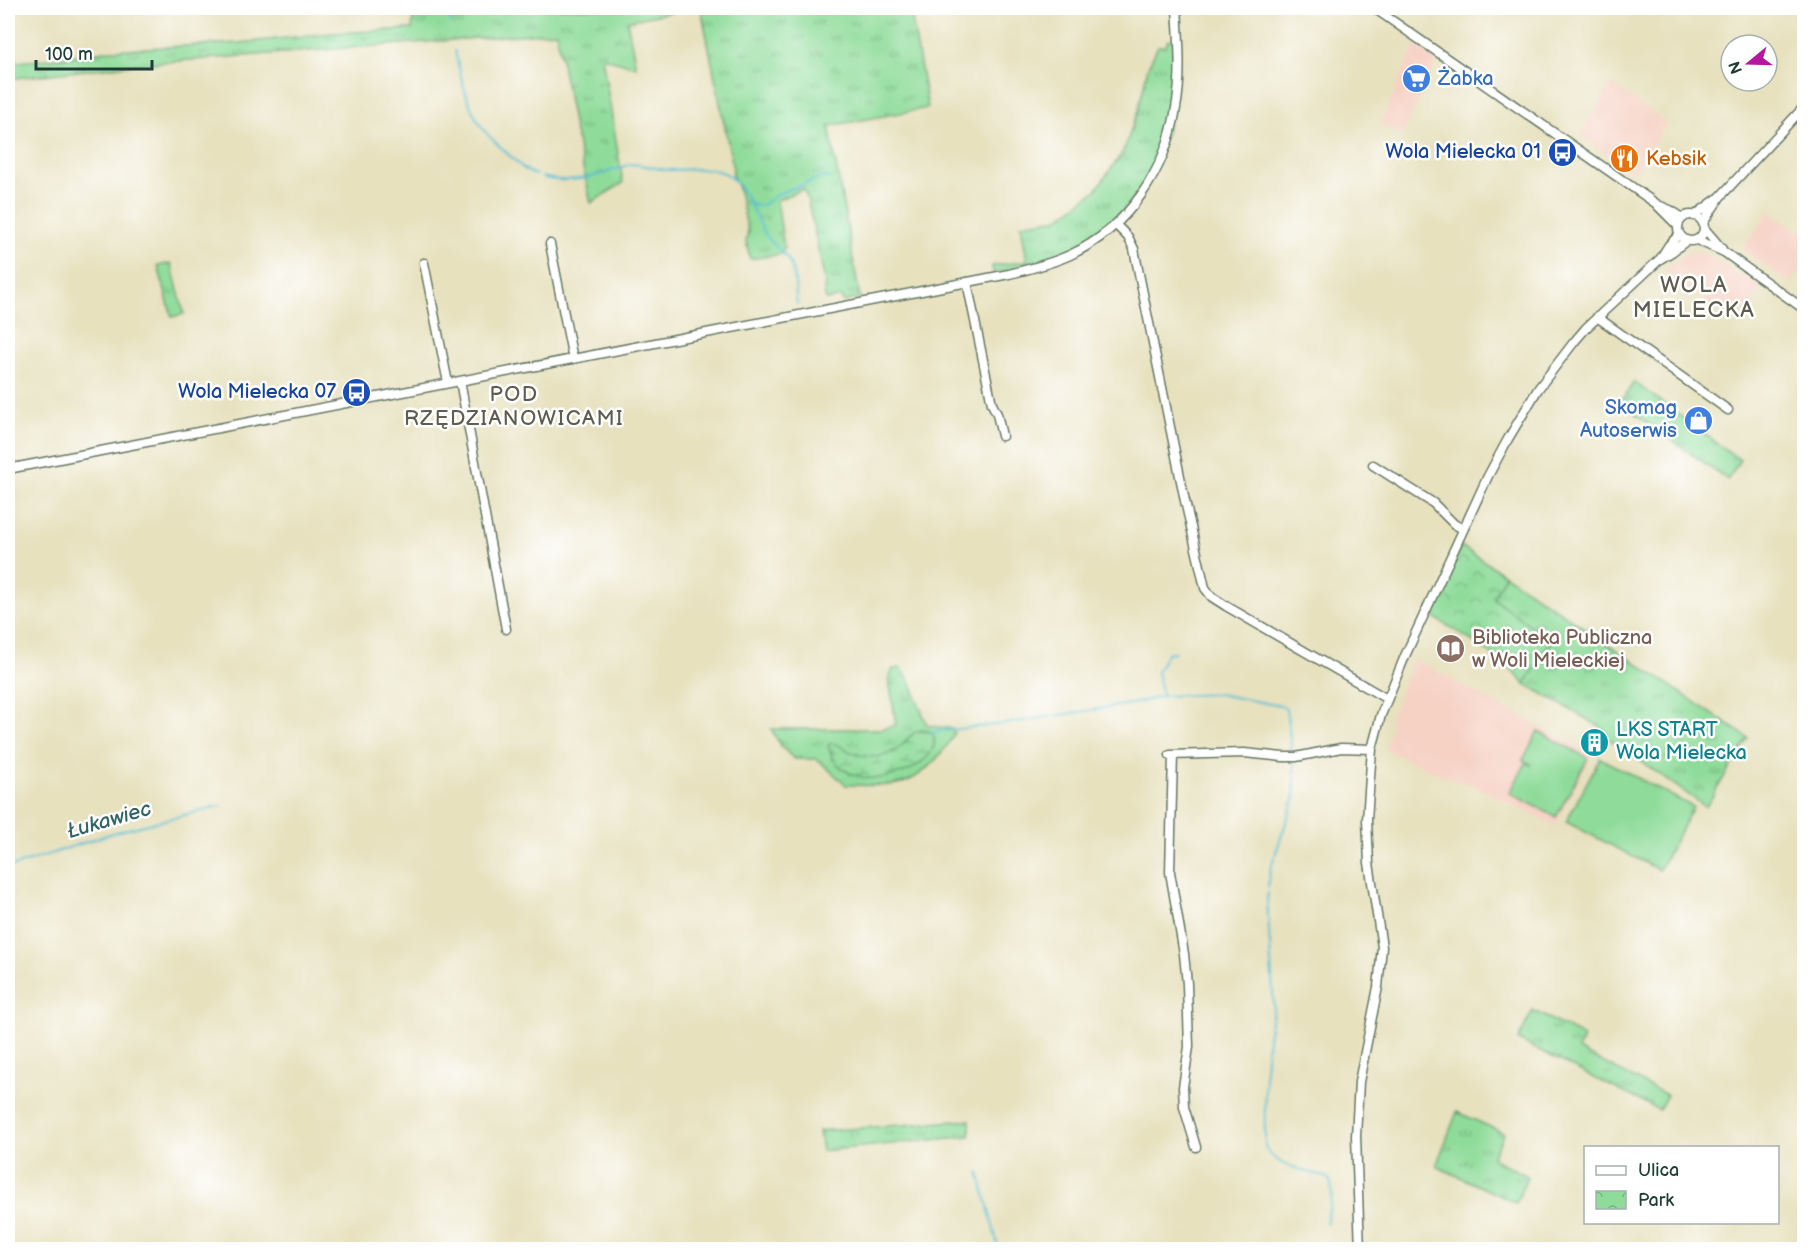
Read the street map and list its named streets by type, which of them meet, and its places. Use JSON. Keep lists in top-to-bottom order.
{
  "districts": ["WOLA MIELECKA", "POD RZĘDZIANOWICAMI"],
  "water": ["Łukawiec"],
  "places": {
    "supermarket": ["Żabka"],
    "bus stop": ["Wola Mielecka 01", "Wola Mielecka 07"],
    "restaurant": ["Kebsik"],
    "shop": ["Skomag Autoserwis"],
    "library": ["Biblioteka Publiczna w Woli Mieleckiej"],
    "building": ["LKS START Wola Mielecka"]
  },
  "legend": ["Ulica", "Park"],
  "scale_bar": "100 m",
  "north": "left"
}
